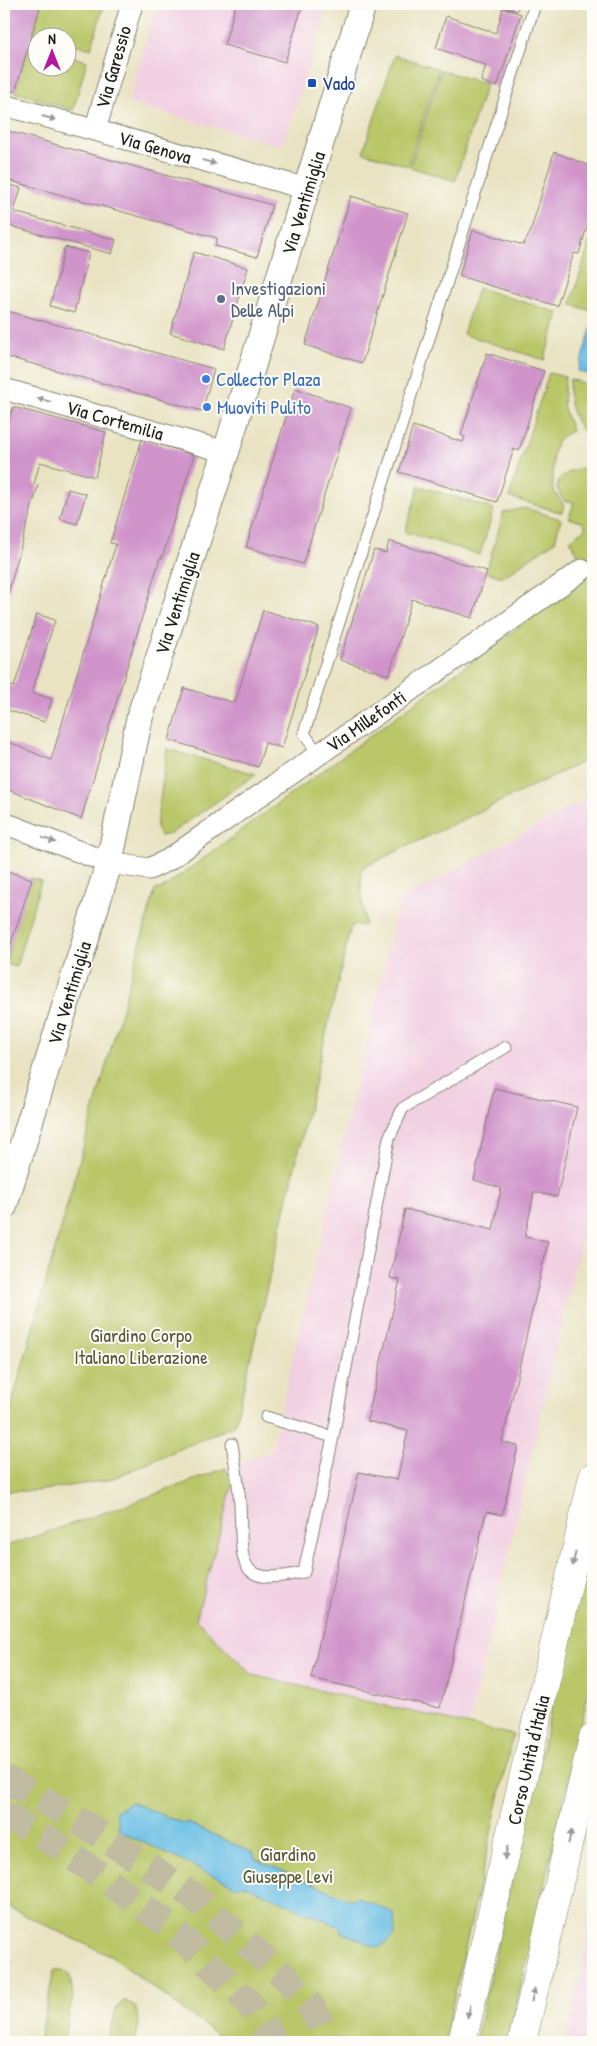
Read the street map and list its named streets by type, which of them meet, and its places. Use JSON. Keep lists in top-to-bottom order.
{
  "streets": {
    "main road": ["Corso Unità d'Italia"],
    "street": [
      "Via Garessio",
      "Via Genova",
      "Via Ventimiglia",
      "Via Cortemilia",
      "Via Millefonti"
    ]
  },
  "crossings": [
    ["Via Garessio", "Via Genova"],
    ["Via Genova", "Via Ventimiglia"],
    ["Via Ventimiglia", "Via Cortemilia"],
    ["Via Ventimiglia", "Via Millefonti"]
  ],
  "one_way": ["Via Genova", "Via Cortemilia"],
  "parks": ["Giardino Corpo Italiano Liberazione", "Giardino Giuseppe Levi"],
  "places": {
    "transit": ["Vado"],
    "other": ["Investigazioni Delle Alpi", "Collector Plaza", "Muoviti Pulito"]
  },
  "north": "top"
}
